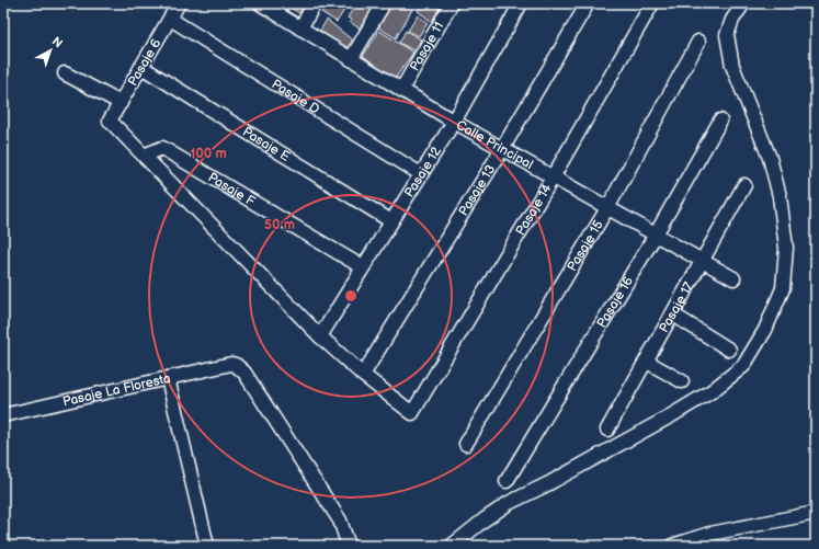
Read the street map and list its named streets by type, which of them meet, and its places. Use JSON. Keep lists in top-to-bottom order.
{
  "streets": {
    "street": [
      "Pasaje 11",
      "Pasaje 6",
      "Pasaje D",
      "Pasaje E",
      "Calle Principal",
      "Pasaje 12",
      "Pasaje F",
      "Pasaje 13",
      "Pasaje 14",
      "Pasaje 15",
      "Pasaje 16",
      "Pasaje 17",
      "Pasaje La Floresta"
    ]
  },
  "crossings": [
    ["Pasaje 11", "Calle Principal"],
    ["Pasaje 6", "Pasaje D"],
    ["Pasaje 6", "Pasaje E"],
    ["Pasaje 6", "Pasaje F"],
    ["Pasaje D", "Pasaje 12"],
    ["Pasaje E", "Pasaje 12"],
    ["Calle Principal", "Pasaje 12"],
    ["Calle Principal", "Pasaje 13"],
    ["Calle Principal", "Pasaje 14"],
    ["Calle Principal", "Pasaje 15"],
    ["Calle Principal", "Pasaje 16"],
    ["Calle Principal", "Pasaje 17"],
    ["Pasaje 12", "Pasaje F"],
    ["Pasaje 13", "Pasaje 14"]
  ],
  "north": "top right",
  "rings": ["100 m", "50 m"]
}
